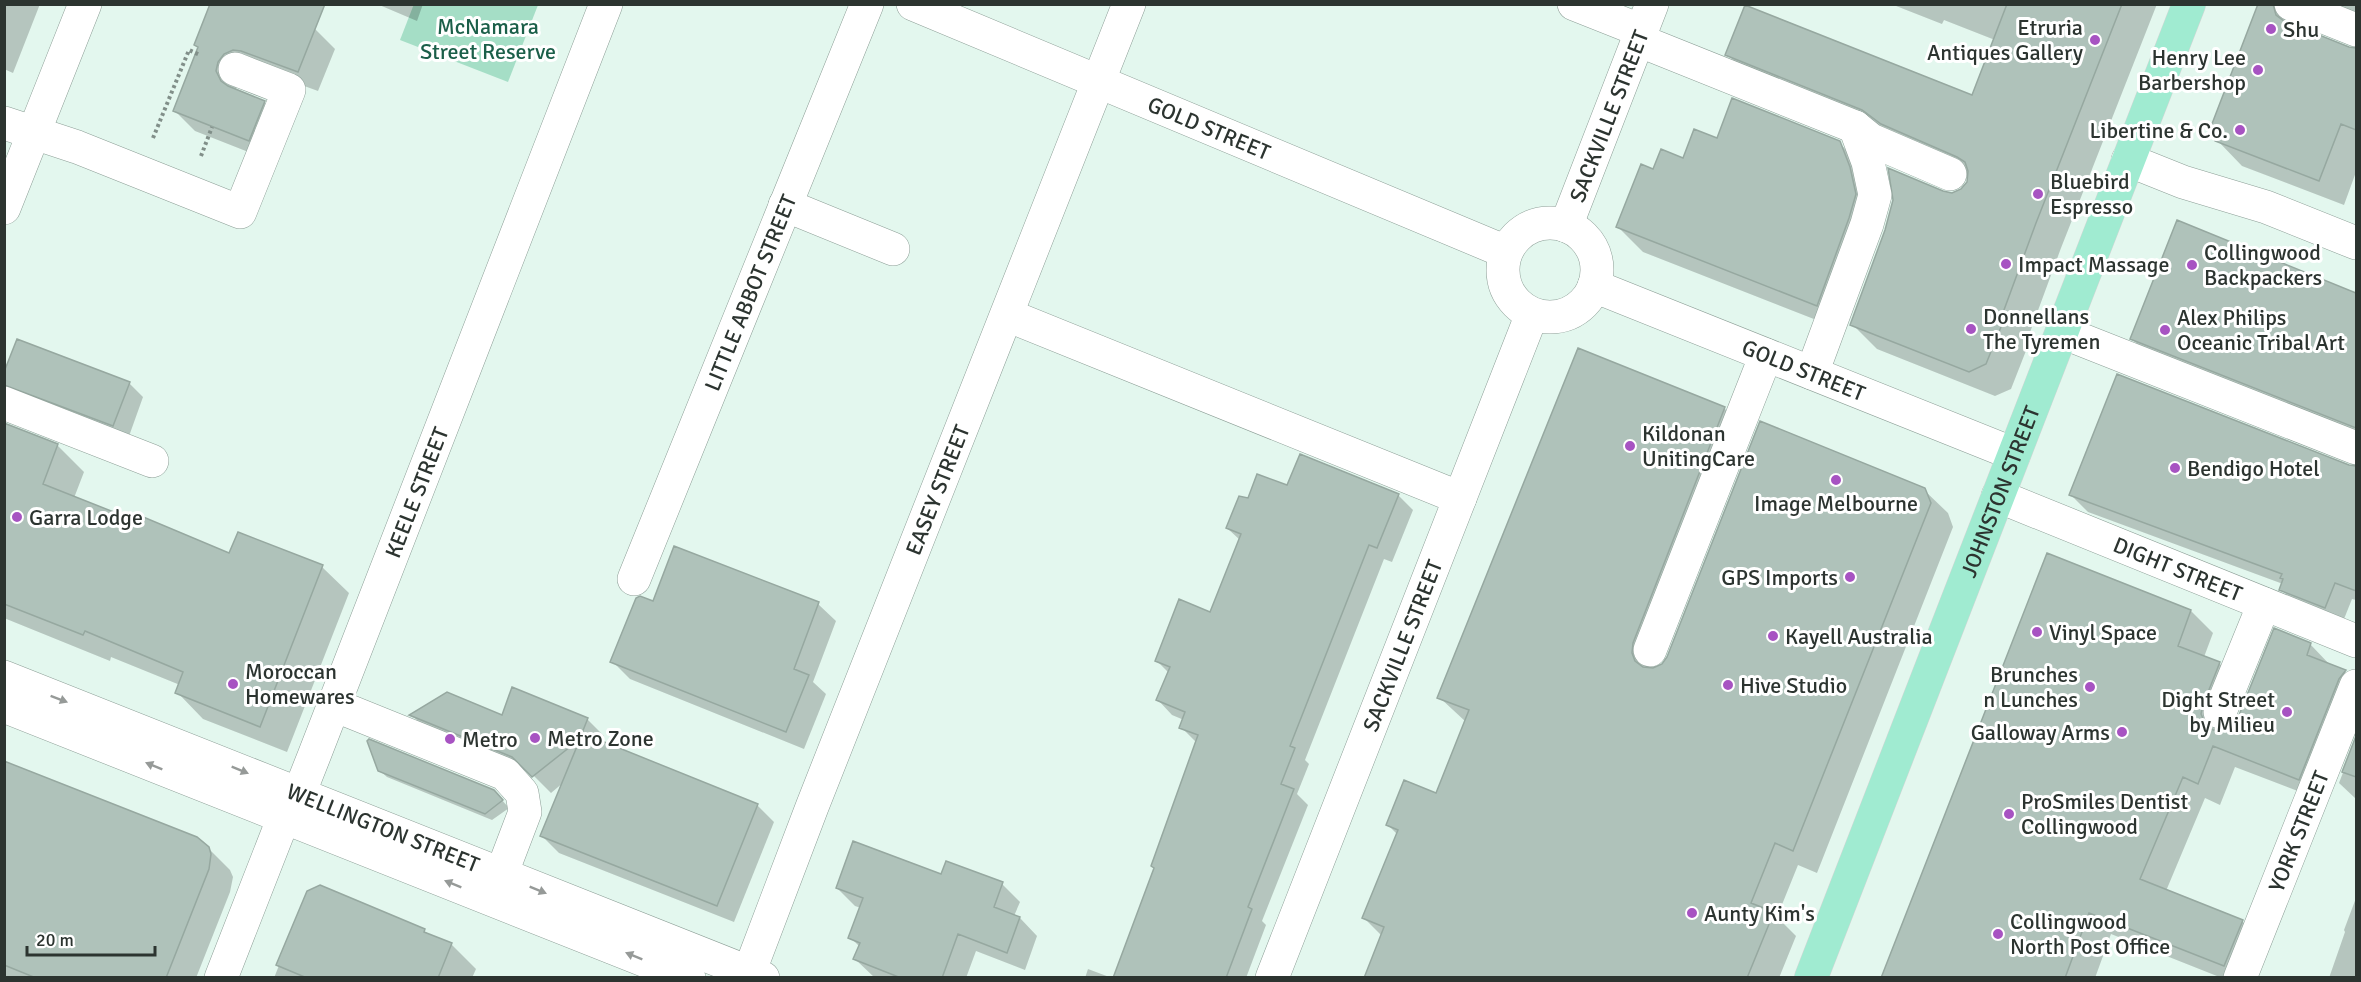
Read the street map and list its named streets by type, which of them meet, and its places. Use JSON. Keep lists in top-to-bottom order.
{
  "streets": {
    "main road": ["JOHNSTON STREET"],
    "street": [
      "SACKVILLE STREET",
      "GOLD STREET",
      "LITTLE ABBOT STREET",
      "EASEY STREET",
      "KEELE STREET",
      "DIGHT STREET",
      "WELLINGTON STREET",
      "YORK STREET"
    ]
  },
  "crossings": [
    ["SACKVILLE STREET", "GOLD STREET"],
    ["GOLD STREET", "EASEY STREET"],
    ["GOLD STREET", "JOHNSTON STREET"],
    ["EASEY STREET", "WELLINGTON STREET"],
    ["JOHNSTON STREET", "DIGHT STREET"],
    ["KEELE STREET", "WELLINGTON STREET"]
  ],
  "parks": ["McNamara Street Reserve"],
  "places": [
    "Shu",
    "Etruria Antiques Gallery",
    "Henry Lee Barbershop",
    "Libertine & Co.",
    "Bluebird Espresso",
    "Impact Massage",
    "Collingwood Backpackers",
    "Donnellans The Tyremen",
    "Alex Philips Oceanic Tribal Art",
    "Kildonan UnitingCare",
    "Bendigo Hotel",
    "Image Melbourne",
    "Garra Lodge",
    "GPS Imports",
    "Vinyl Space",
    "Kayell Australia",
    "Moroccan Homewares",
    "Hive Studio",
    "Brunches n Lunches",
    "Dight Street by Milieu",
    "Galloway Arms",
    "Metro Zone",
    "Metro",
    "ProSmiles Dentist Collingwood",
    "Aunty Kim's",
    "Collingwood North Post Office"
  ],
  "scale_bar": "20 m"
}
